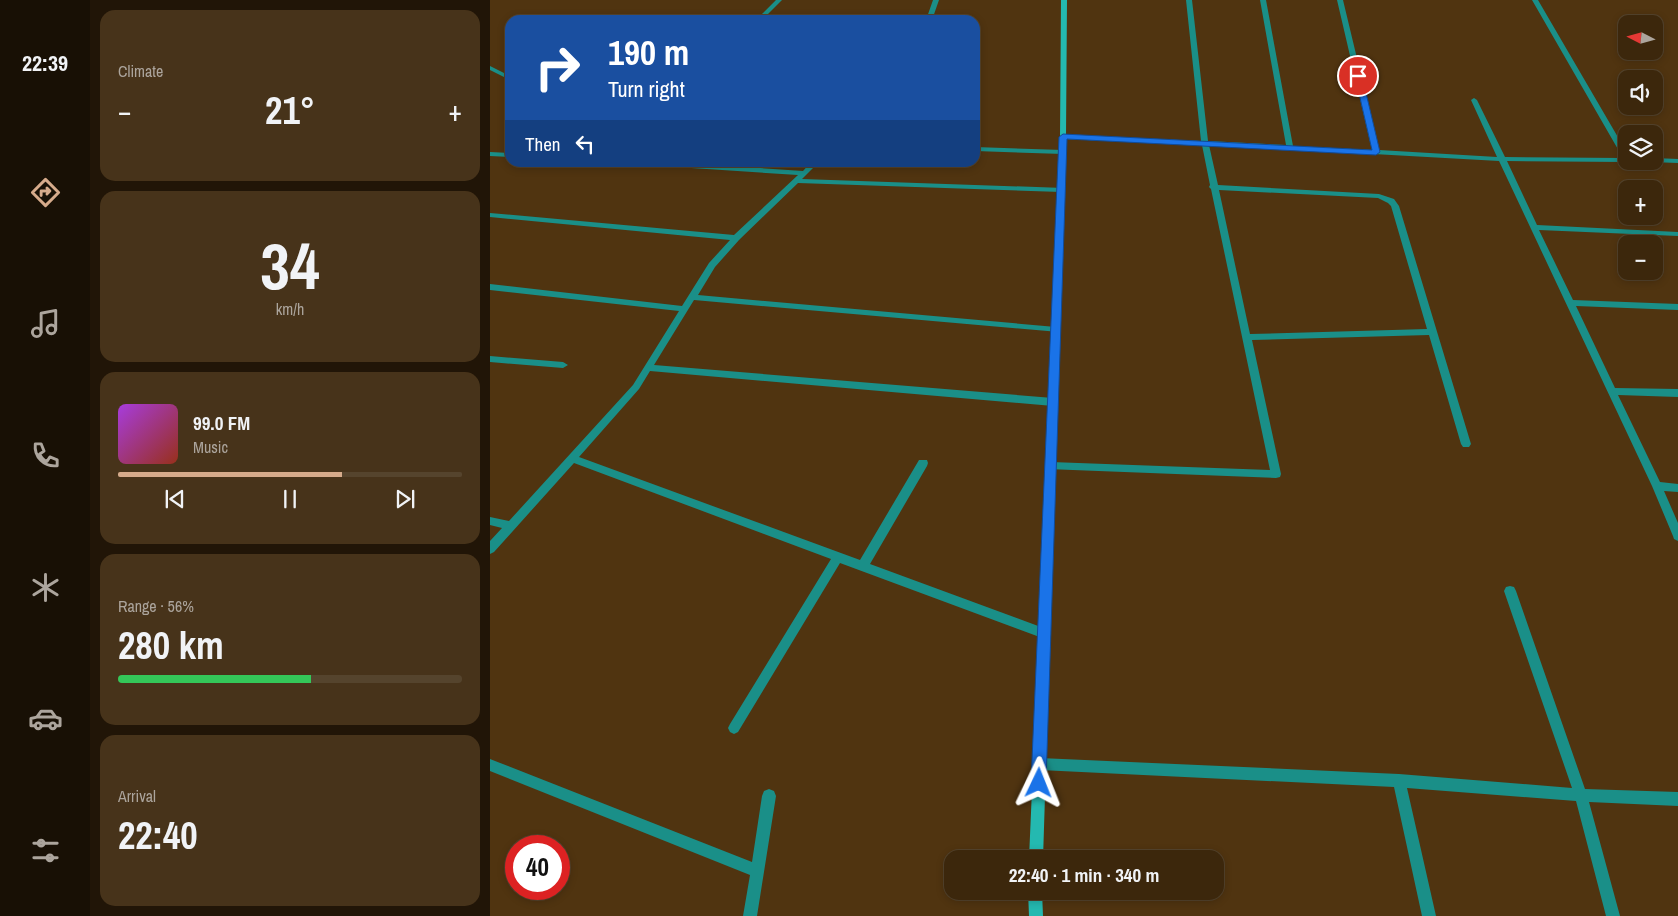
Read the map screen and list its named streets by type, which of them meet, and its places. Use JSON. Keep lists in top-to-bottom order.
{
  "north": "left",
  "page": {
    "tabs": "22:39",
    "tile": [
      "Climate",
      ["34", "km/h"],
      ["Range · 56%", "280 km"],
      ["Arrival", "22:40"]
    ],
    "map_buttons": ["+", "−"],
    "turn": ["190 m", "Turn right"],
    "heat": ["−", "21°", "+"],
    "then": "Then",
    "song": ["99.0 FM", "Music"],
    "limit": "40",
    "trip": "22:40 · 1 min · 340 m"
  }
}
